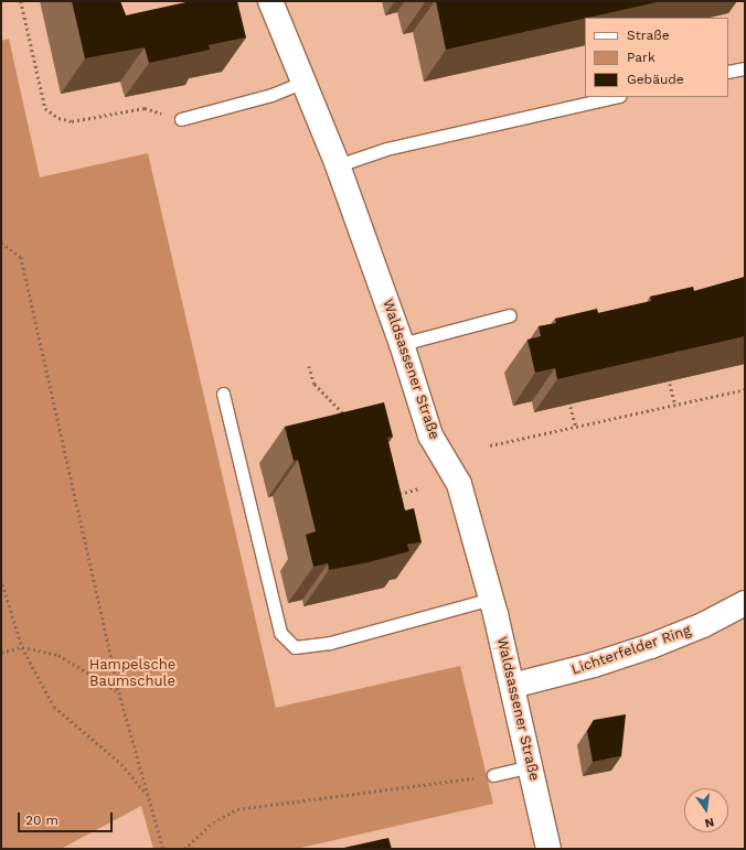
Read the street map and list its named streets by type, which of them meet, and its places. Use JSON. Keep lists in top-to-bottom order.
{
  "streets": {
    "street": ["Waldsassener Straße", "Lichterfelder Ring"]
  },
  "crossings": [
    ["Waldsassener Straße", "Lichterfelder Ring"]
  ],
  "parks": ["Hampelsche Baumschule"],
  "legend": ["Straße", "Park", "Gebäude"],
  "scale_bar": "20 m",
  "north": "bottom"
}
